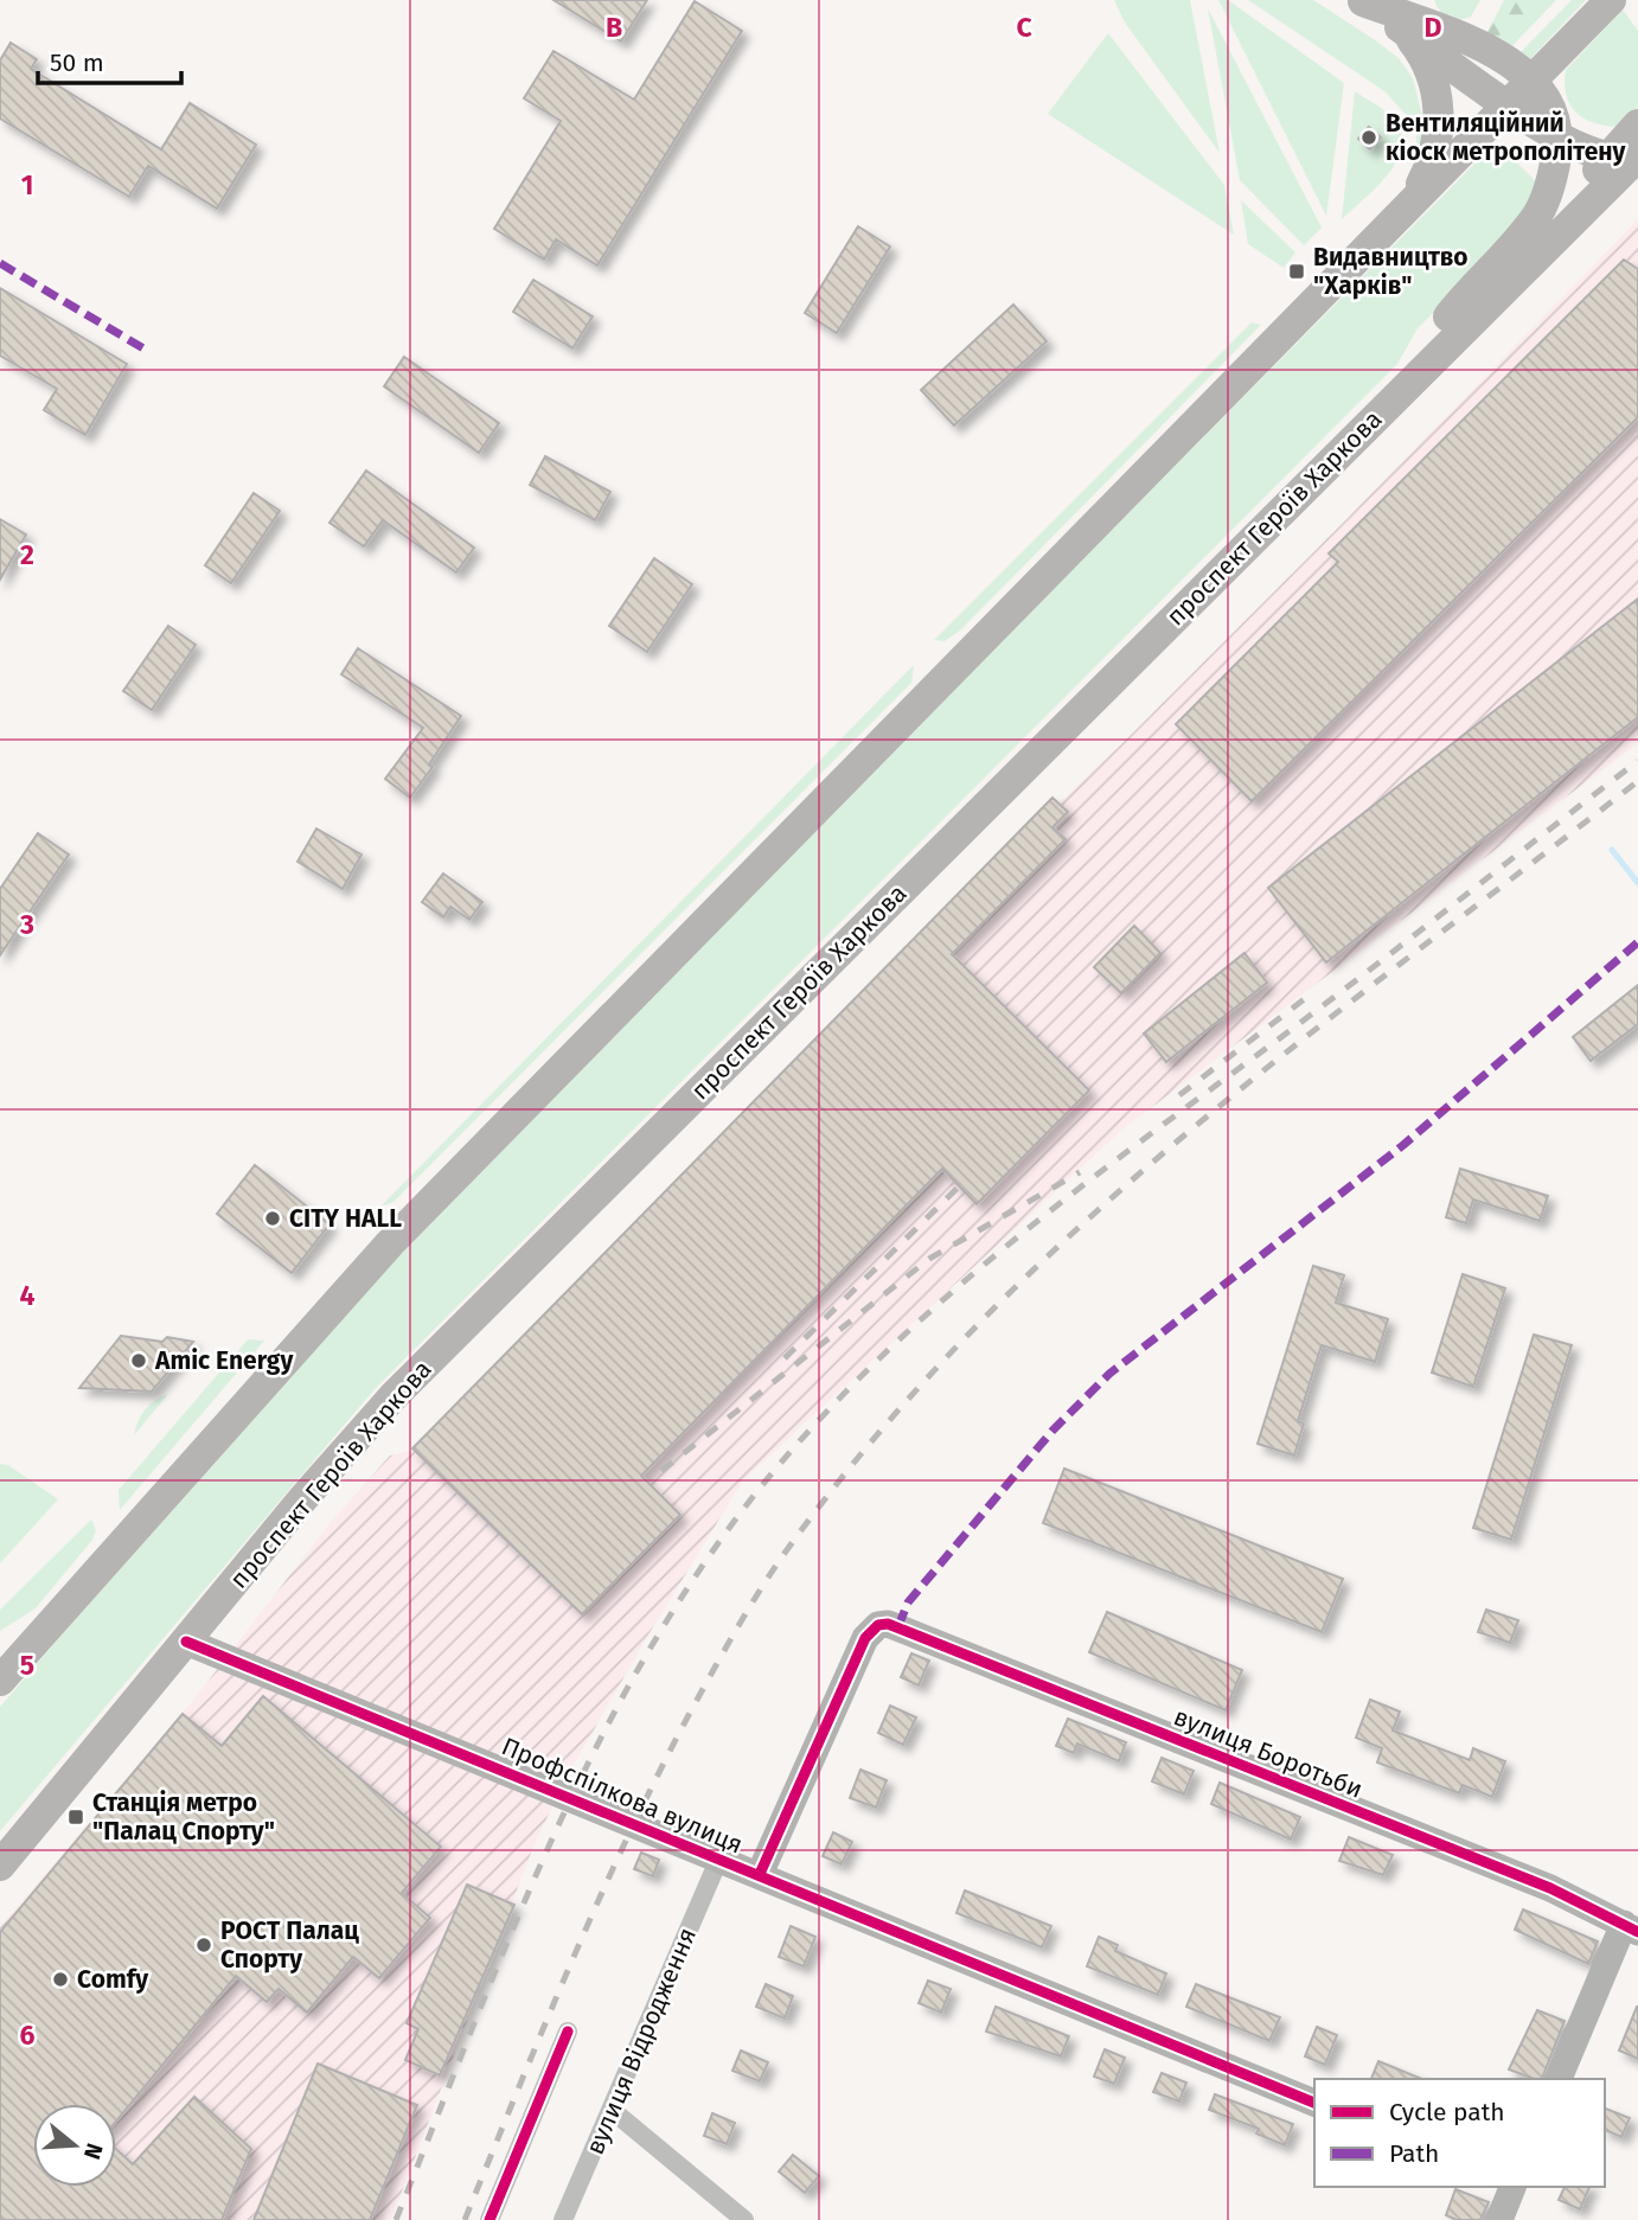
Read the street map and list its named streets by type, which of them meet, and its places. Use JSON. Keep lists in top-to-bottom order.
{
  "streets": {
    "main road": ["проспект Героїв Харкова"],
    "street": ["вулиця Боротьби", "Профспілкова вулиця", "вулиця Відродження"]
  },
  "crossings": [
    ["проспект Героїв Харкова", "Профспілкова вулиця"],
    ["вулиця Боротьби", "Профспілкова вулиця"],
    ["Профспілкова вулиця", "вулиця Відродження"]
  ],
  "places": {
    "other": [
      "Вентиляційний кіоск метрополітену",
      "CITY HALL",
      "Amic Energy",
      "РОСТ Палац Спорту",
      "Comfy"
    ],
    "transit": ["Видавництво \"Харків\"", "Станція метро \"Палац Спорту\""]
  },
  "legend": ["Cycle path", "Path"],
  "scale_bar": "50 m",
  "north": "right",
  "grid": {
    "columns": ["B", "C", "D"],
    "rows": [
      "1",
      "2",
      "3",
      "4",
      "5",
      "6"
    ]
  }
}
